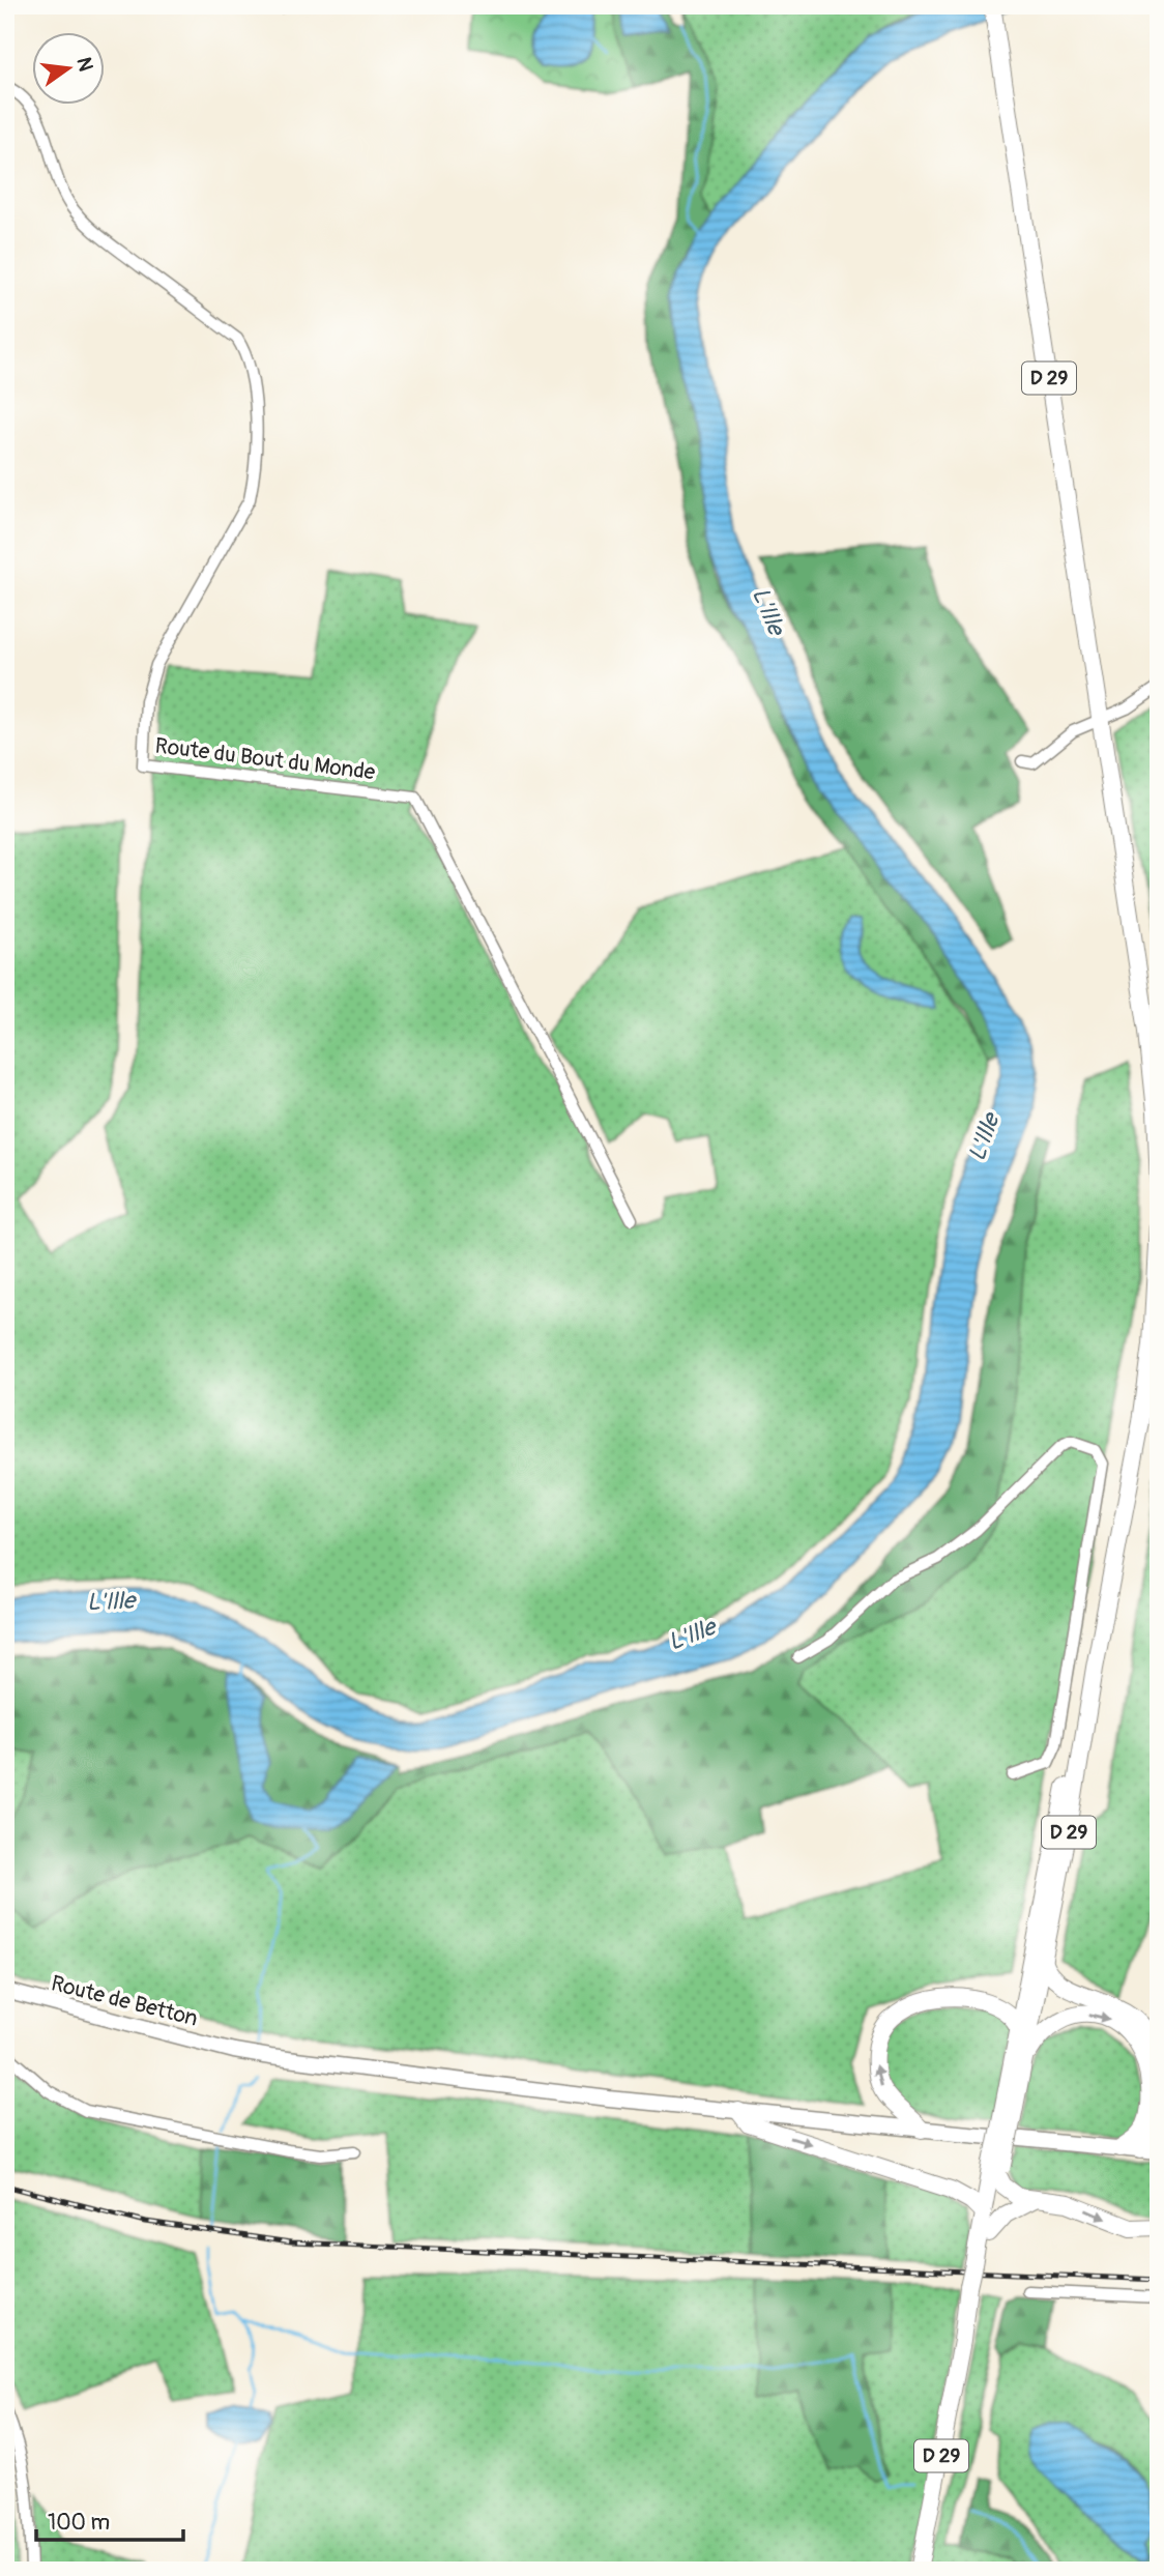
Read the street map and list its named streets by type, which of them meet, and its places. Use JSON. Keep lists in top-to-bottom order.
{
  "streets": {
    "main road": ["D 29", "Route de Betton"],
    "street": ["Route du Bout du Monde"]
  },
  "water": ["L'Ille"],
  "scale_bar": "100 m",
  "north": "right"
}
